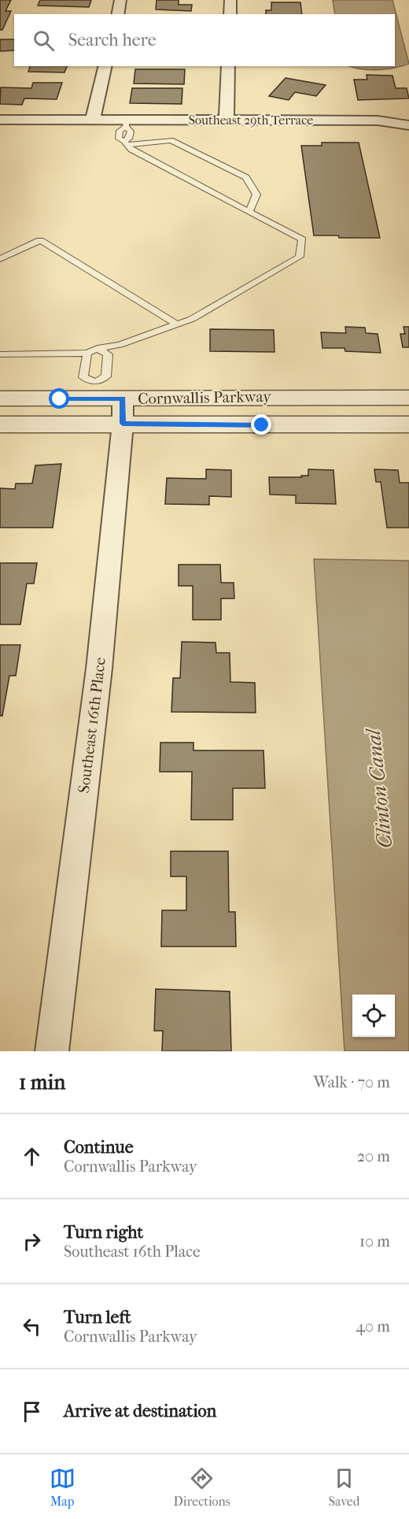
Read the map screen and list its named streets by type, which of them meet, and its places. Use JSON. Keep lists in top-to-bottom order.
{
  "streets": {
    "street": ["Southeast 29th Terrace", "Cornwallis Parkway", "Southeast 16th Place"]
  },
  "crossings": [
    ["Cornwallis Parkway", "Southeast 16th Place"]
  ],
  "water": ["Clinton Canal"],
  "page": {
    "search": "Search here",
    "heading": ["1 min", "Walk · 70 m"],
    "list": [
      ["Continue", "Cornwallis Parkway", "20 m"],
      ["Turn right", "Southeast 16th Place", "10 m"],
      ["Turn left", "Cornwallis Parkway", "40 m"],
      "Arrive at destination"
    ],
    "nav": ["Map", "Directions", "Saved"]
  }
}
